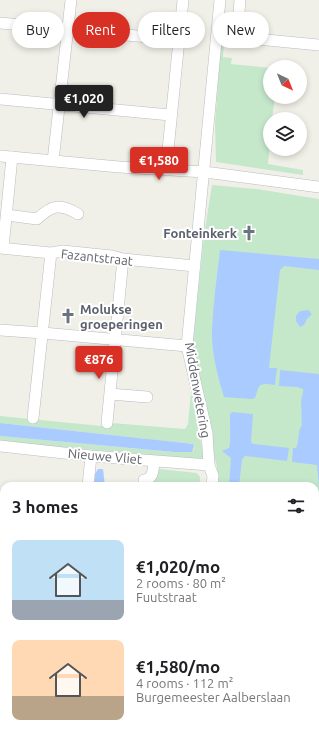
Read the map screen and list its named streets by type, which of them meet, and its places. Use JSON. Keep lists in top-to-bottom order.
{
  "streets": {
    "street": ["Fazantstraat", "Middenwetering", "Nieuwe Vliet"]
  },
  "crossings": [
    ["Fazantstraat", "Middenwetering"],
    ["Middenwetering", "Nieuwe Vliet"]
  ],
  "places": {
    "church": ["Fonteinkerk", "Molukse groeperingen"]
  },
  "north": "bottom right",
  "page": {
    "chip": [
      "Buy",
      "Rent",
      "Filters",
      "New"
    ],
    "price": ["€1,020", "€1,580", "€876"],
    "heading": "3 homes",
    "list": [
      {
        "name": "€1,020/mo",
        "note": "2 rooms · 80 m² · Fuutstraat"
      },
      {
        "name": "€1,580/mo",
        "note": "4 rooms · 112 m² · Burgemeester Aalberslaan"
      }
    ]
  }
}
